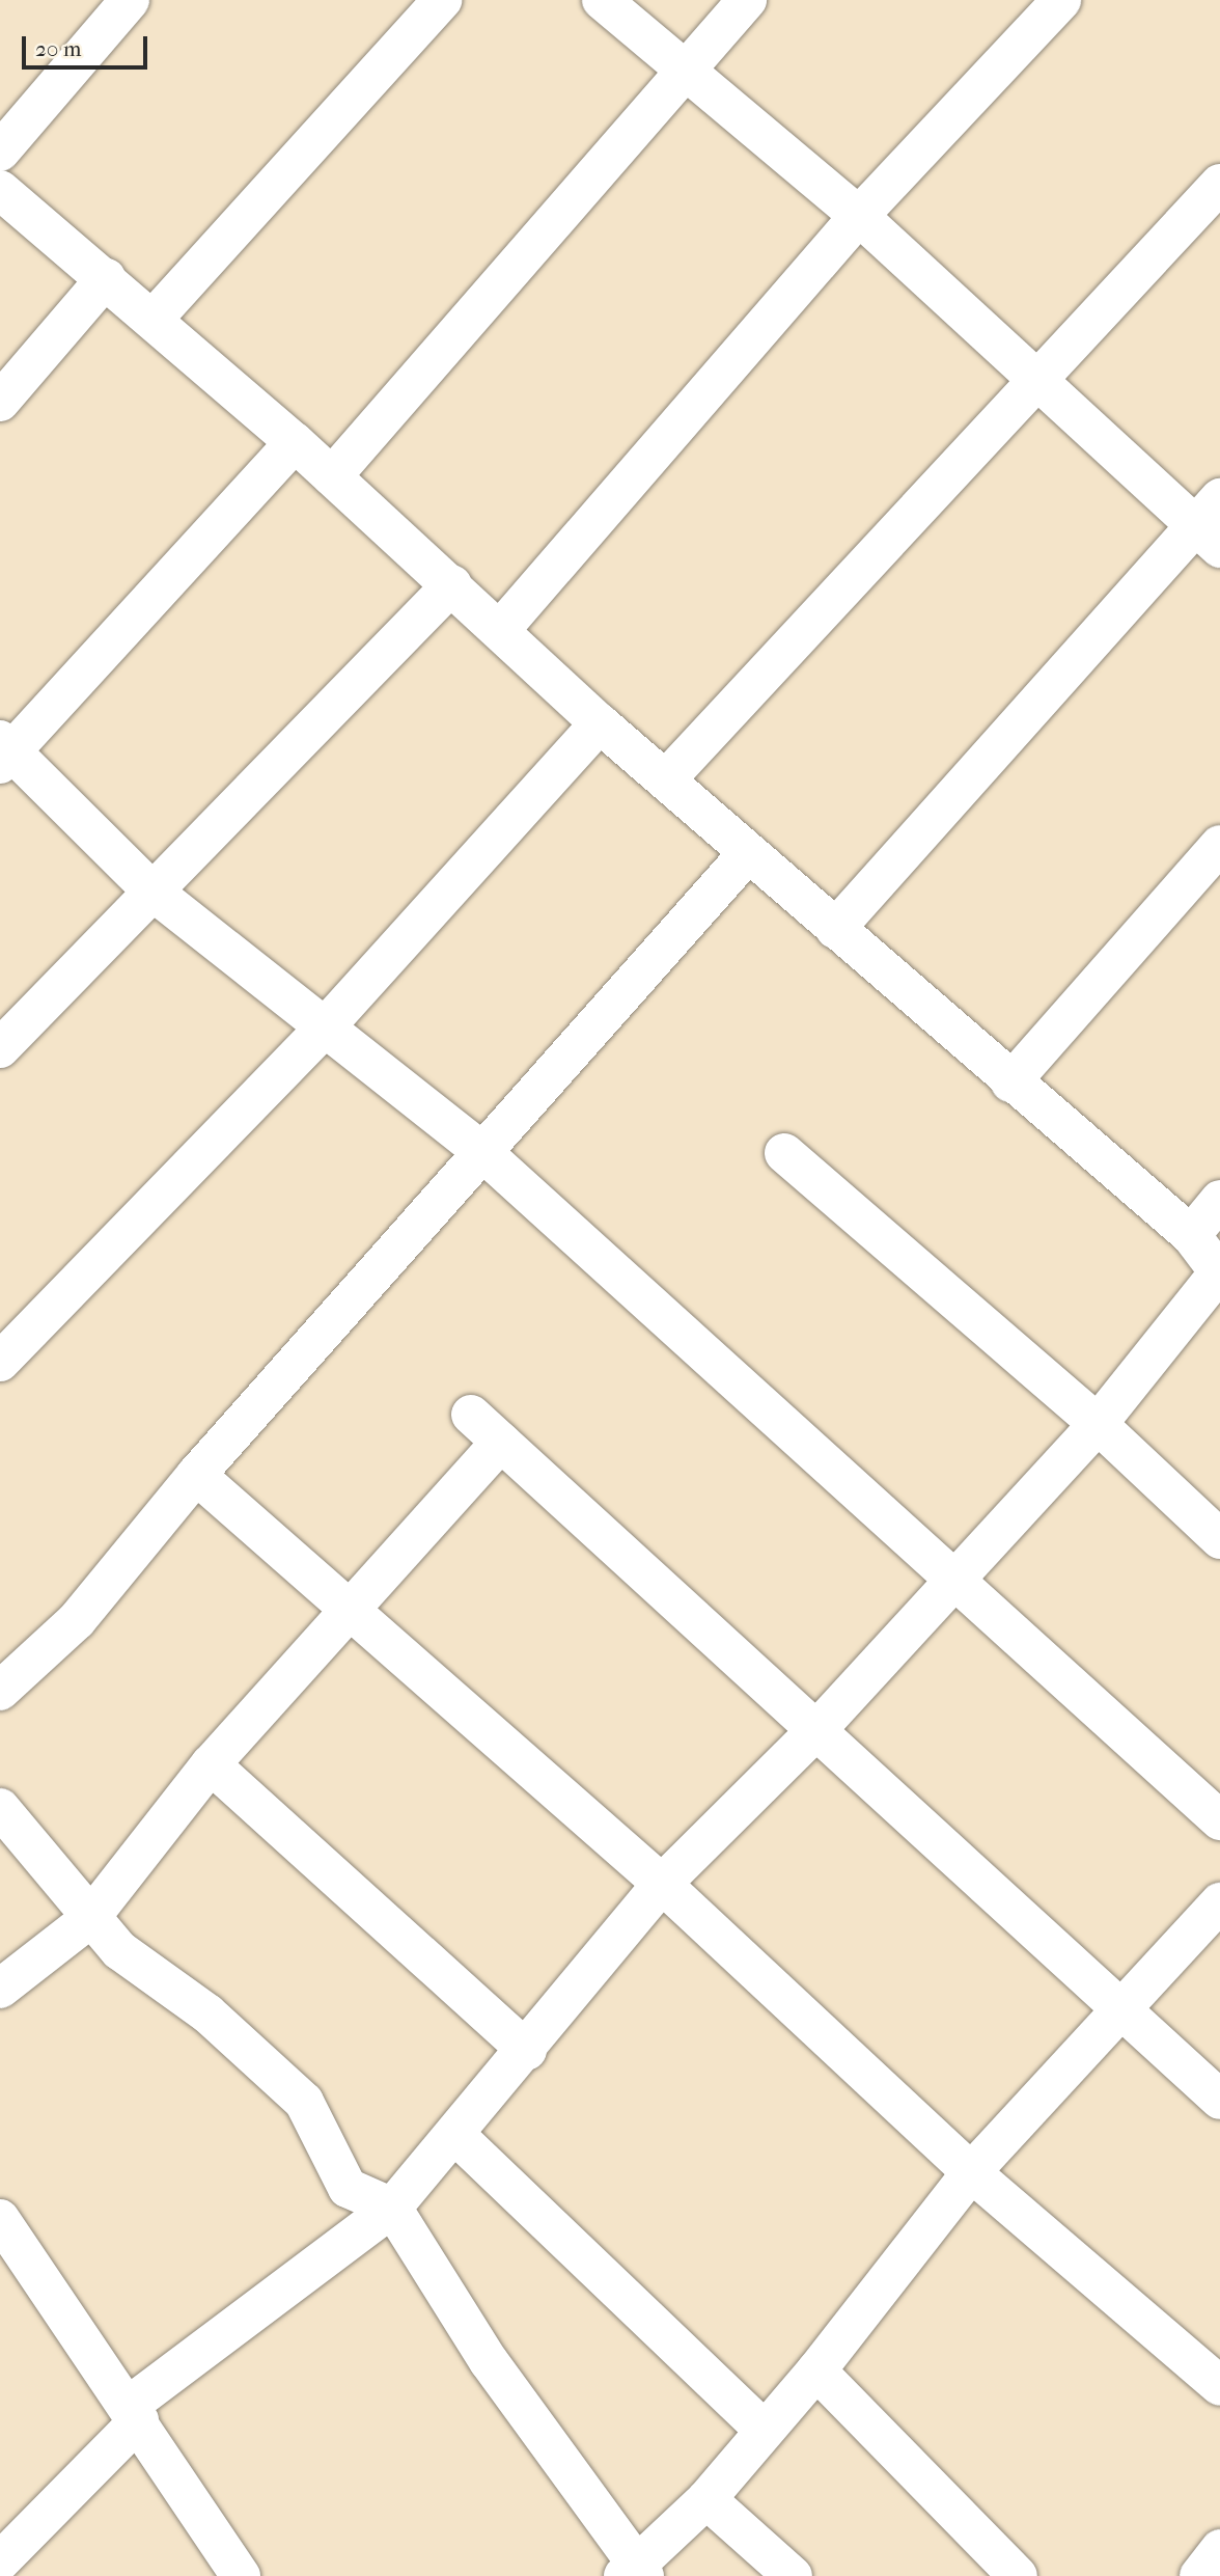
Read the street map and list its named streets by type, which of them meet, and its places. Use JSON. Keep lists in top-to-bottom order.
{
  "scale_bar": "20 m"
}
